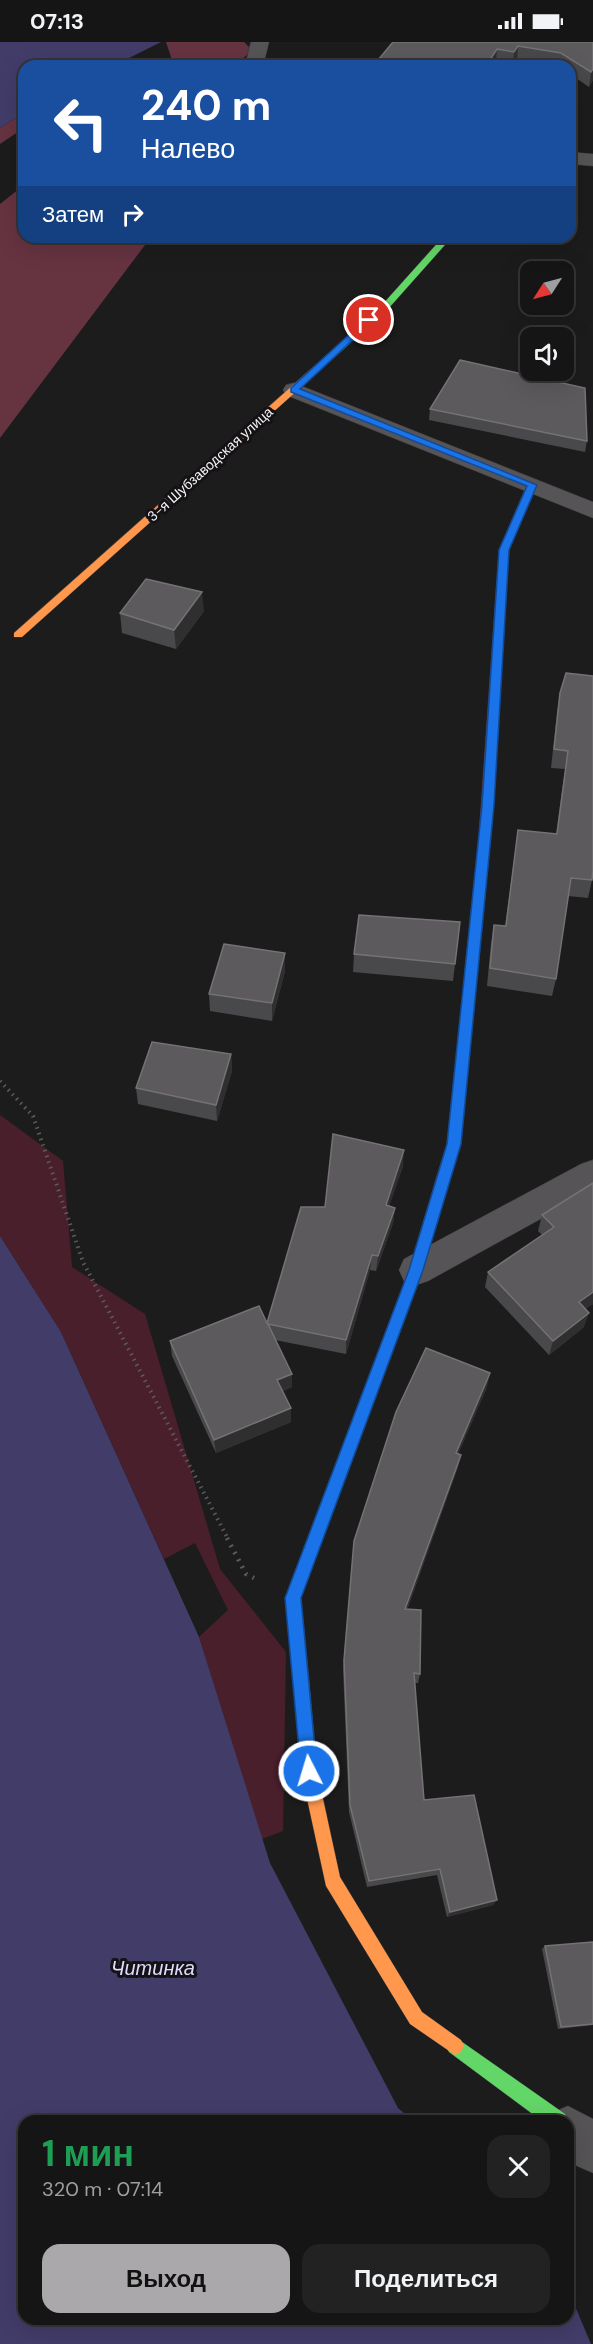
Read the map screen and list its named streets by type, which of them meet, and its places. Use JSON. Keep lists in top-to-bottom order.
{
  "streets": {
    "street": ["3-я Шубзаводская улица"]
  },
  "water": ["Читинка"],
  "north": "bottom left",
  "page": {
    "status": "07:13",
    "turn": ["240 m", "Налево"],
    "then": "Затем",
    "heading": ["1 мин", "320 m · 07:14"],
    "buttons": ["Выход", "Поделиться"]
  }
}
